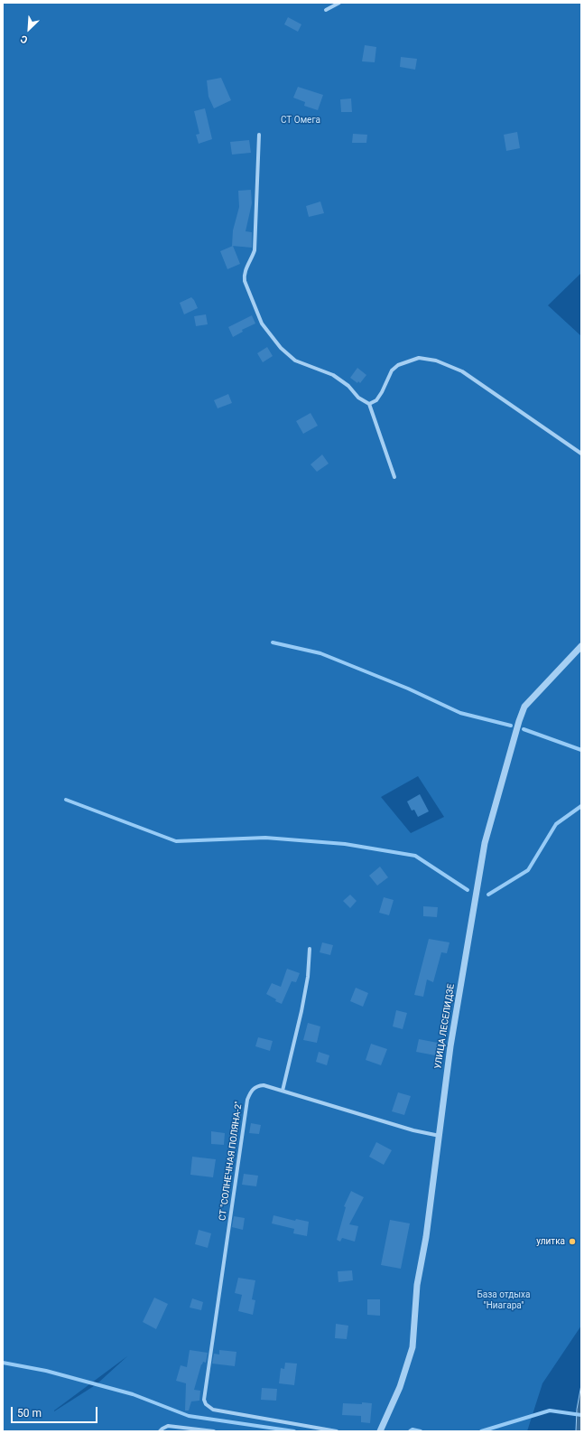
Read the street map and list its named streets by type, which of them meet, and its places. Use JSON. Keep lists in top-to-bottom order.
{
  "streets": {
    "street": ["УЛИЦА ЛЕСЕЛИДЗЕ", "СТ \"СОЛНЕЧНАЯ ПОЛЯНА-2\""]
  },
  "crossings": [
    ["УЛИЦА ЛЕСЕЛИДЗЕ", "СТ \"СОЛНЕЧНАЯ ПОЛЯНА-2\""]
  ],
  "parks": ["СТ Омега", "База отдыха \"Ниагара\""],
  "places": ["улитка"],
  "scale_bar": "50 m",
  "north": "bottom left"
}
